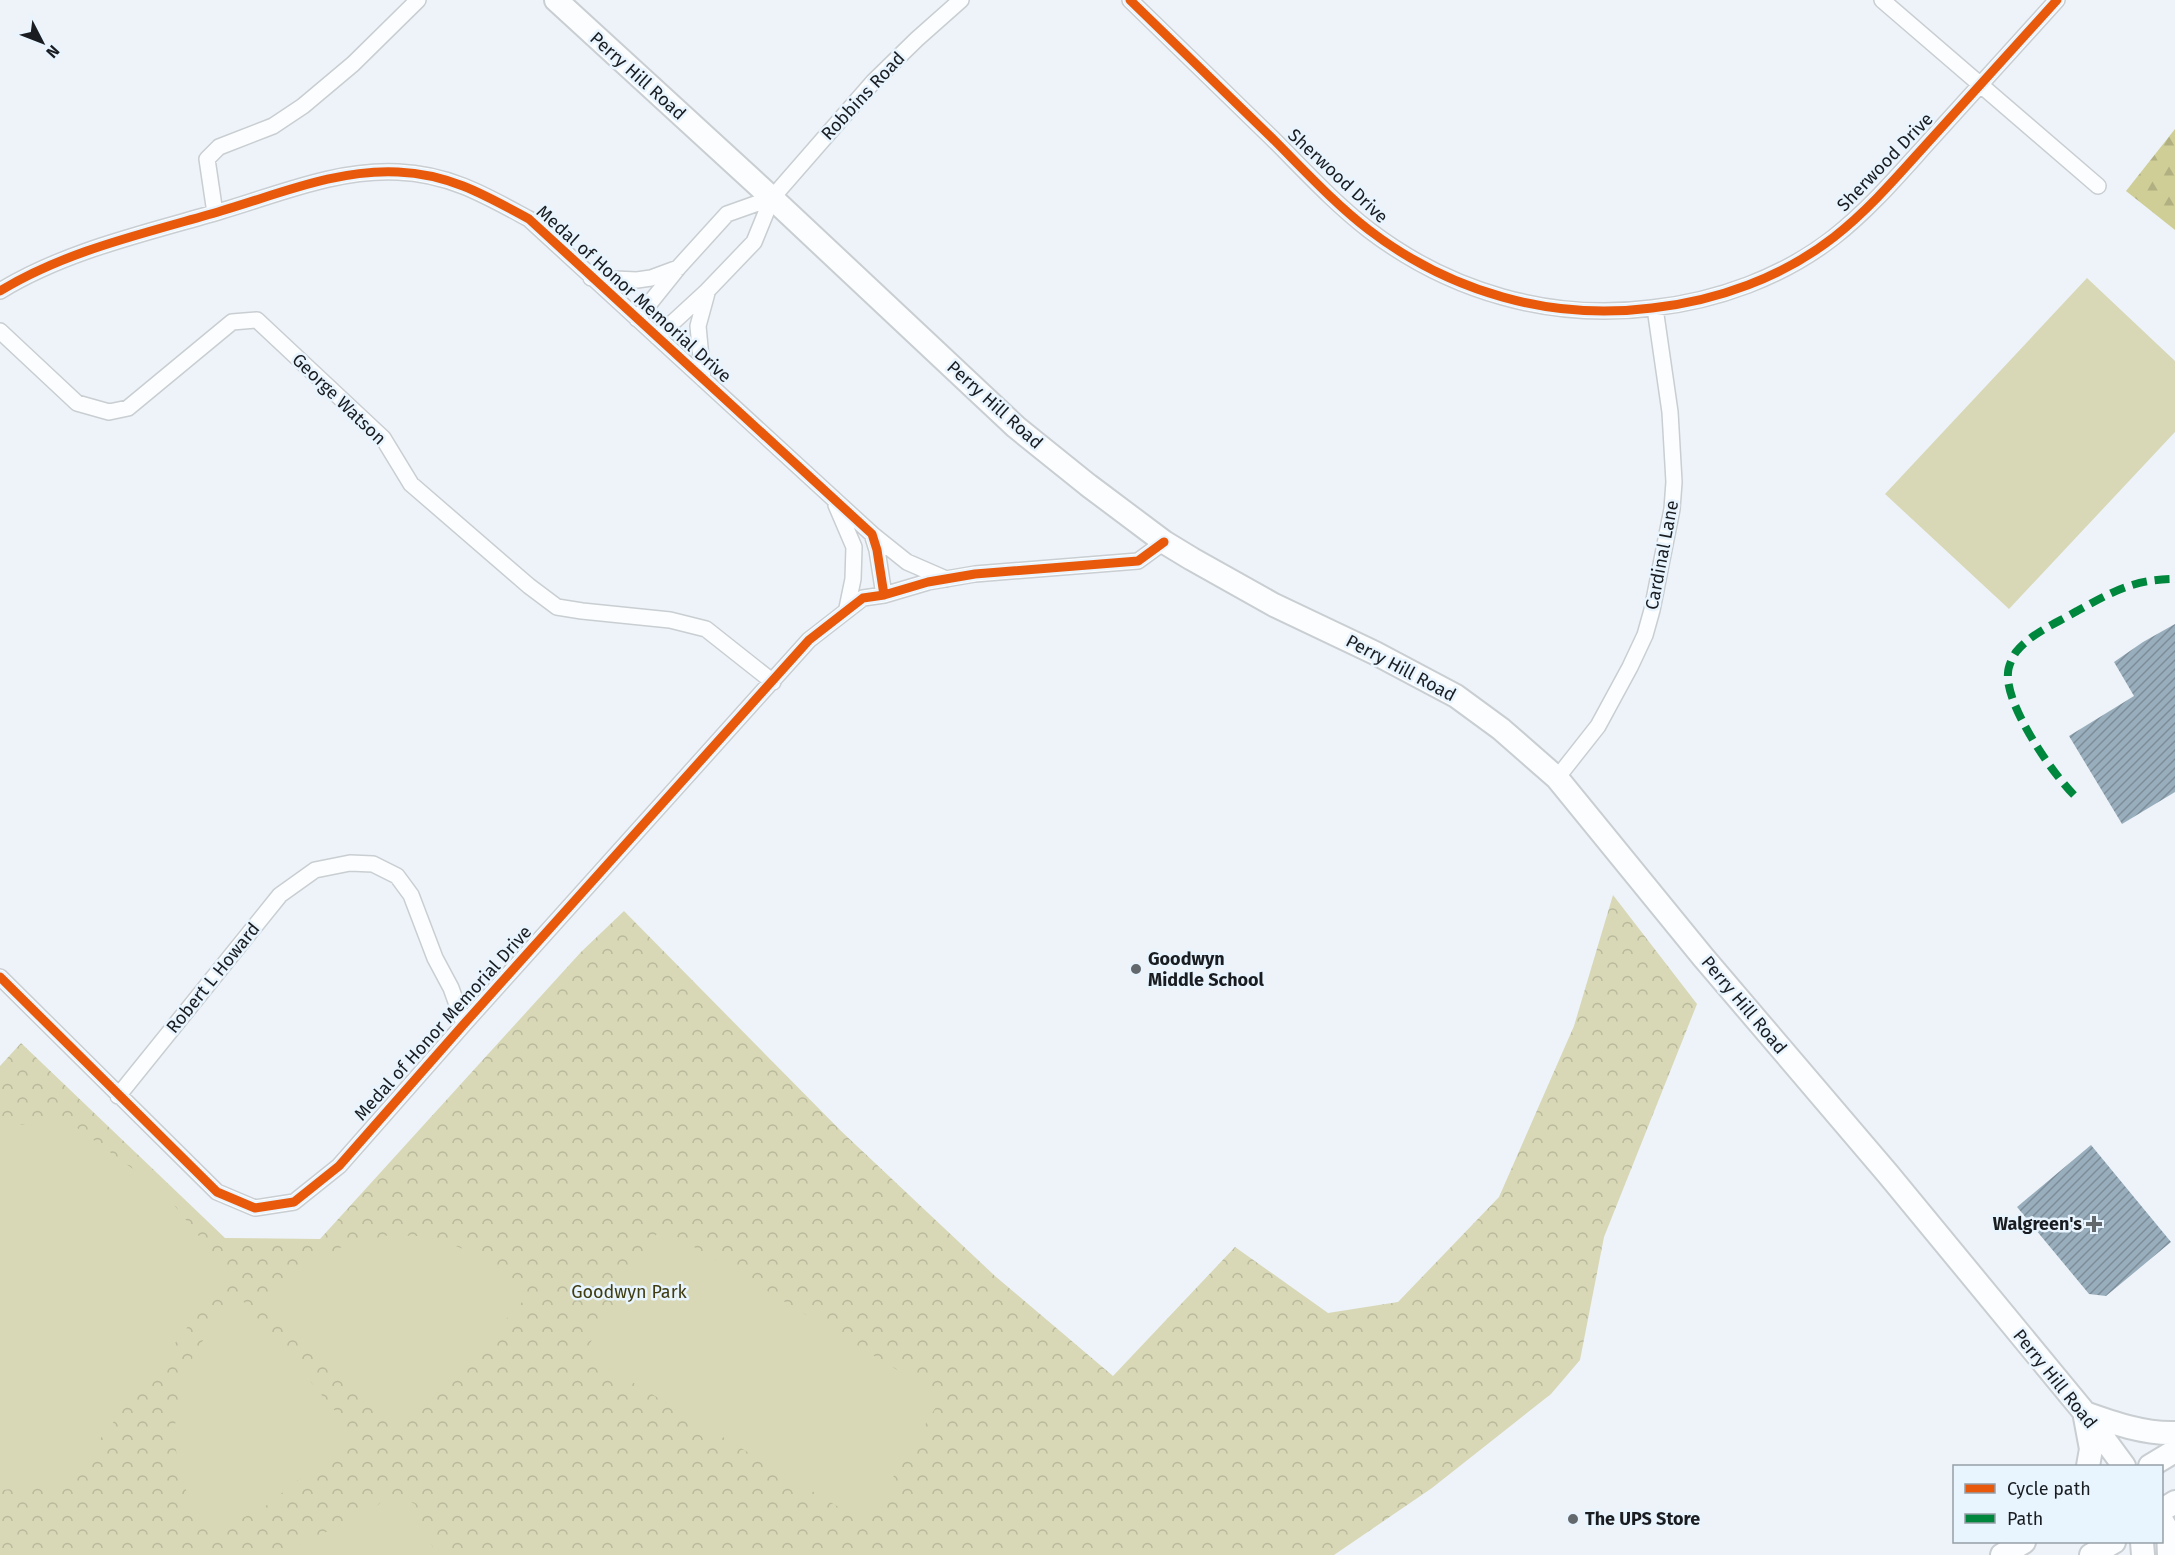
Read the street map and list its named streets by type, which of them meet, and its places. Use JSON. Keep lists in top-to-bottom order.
{
  "streets": {
    "main road": ["Perry Hill Road"],
    "street": [
      "Robbins Road",
      "Sherwood Drive",
      "Medal of Honor Memorial Drive",
      "George Watson",
      "Cardinal Lane",
      "Robert L Howard"
    ]
  },
  "crossings": [
    ["Perry Hill Road", "Robbins Road"],
    ["Perry Hill Road", "Medal of Honor Memorial Drive"],
    ["Perry Hill Road", "Cardinal Lane"],
    ["Sherwood Drive", "Cardinal Lane"],
    ["Medal of Honor Memorial Drive", "George Watson"],
    ["Medal of Honor Memorial Drive", "Robert L Howard"]
  ],
  "parks": ["Goodwyn Park"],
  "places": {
    "other": ["Goodwyn Middle School", "The UPS Store"],
    "health": ["Walgreen's"]
  },
  "legend": ["Cycle path", "Path"],
  "north": "bottom right"
}
